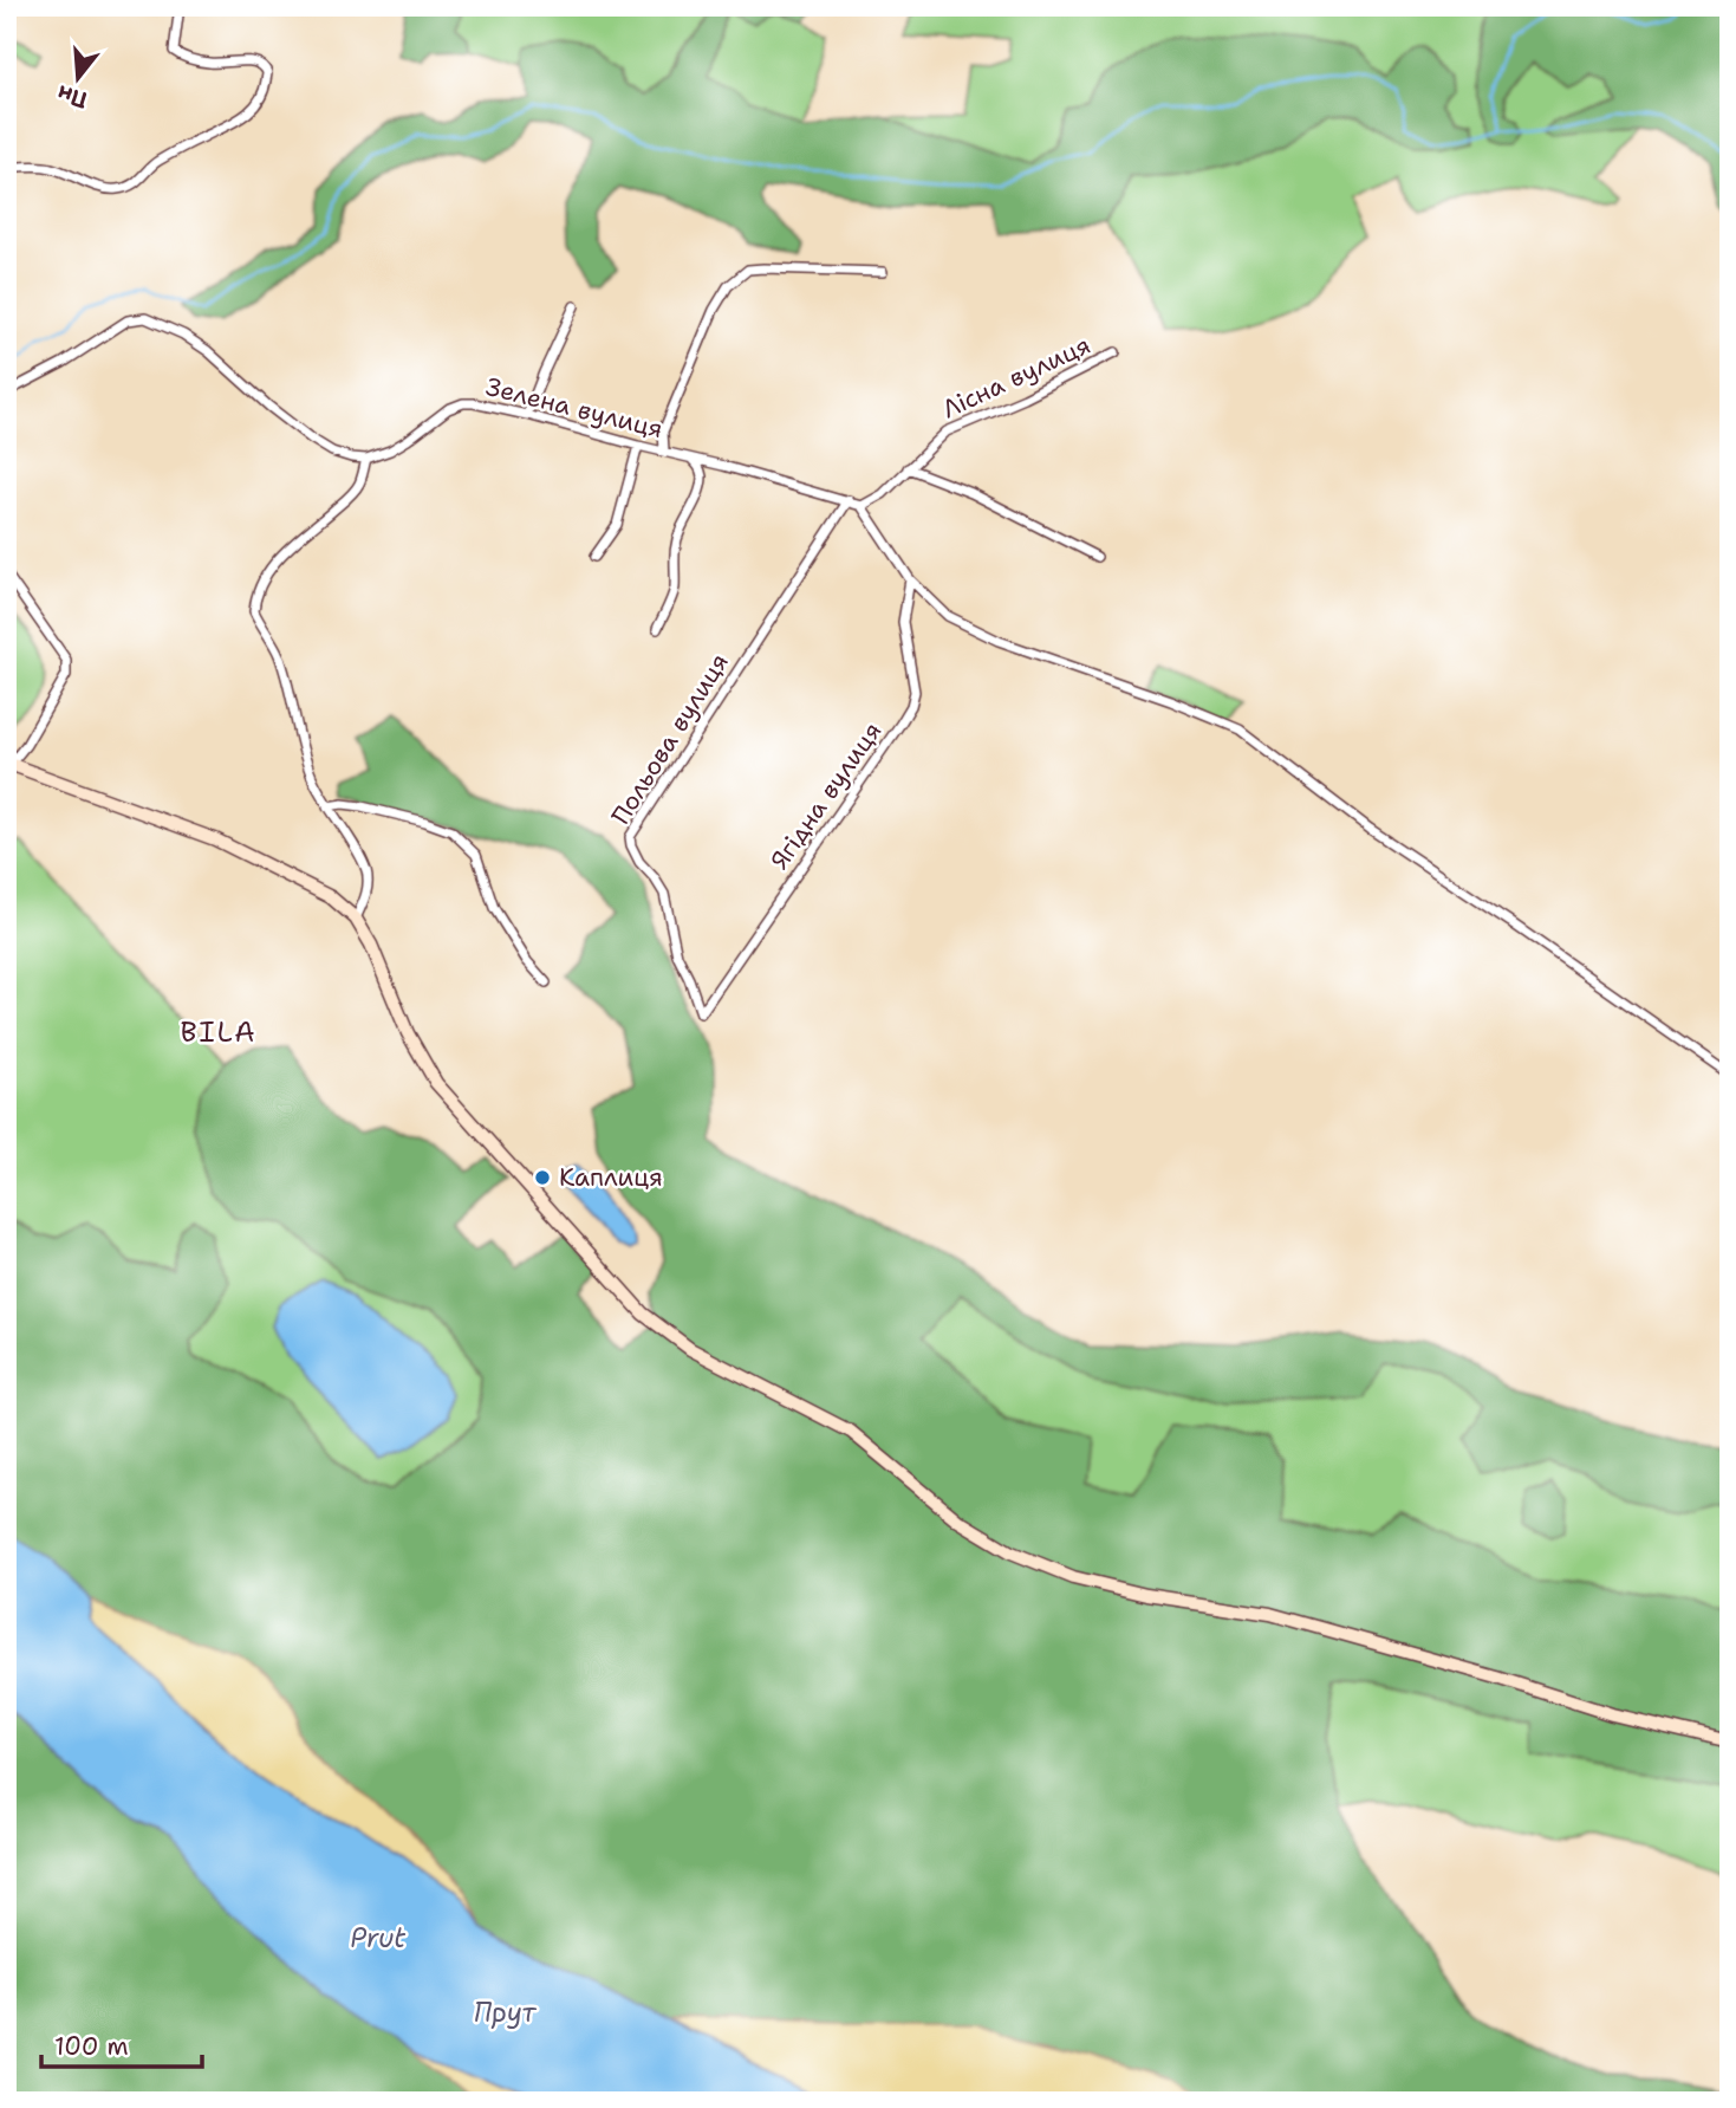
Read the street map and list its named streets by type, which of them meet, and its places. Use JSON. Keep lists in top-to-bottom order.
{
  "streets": {
    "street": [
      "Лісна вулиця",
      "Зелена вулиця",
      "Польова вулиця",
      "Ягідна вулиця"
    ]
  },
  "crossings": [
    ["Лісна вулиця", "Зелена вулиця"],
    ["Зелена вулиця", "Польова вулиця"],
    ["Польова вулиця", "Ягідна вулиця"]
  ],
  "districts": ["BILA"],
  "water": ["Prut", "Прут"],
  "places": ["Каплиця"],
  "scale_bar": "100 m",
  "north": "bottom"
}
